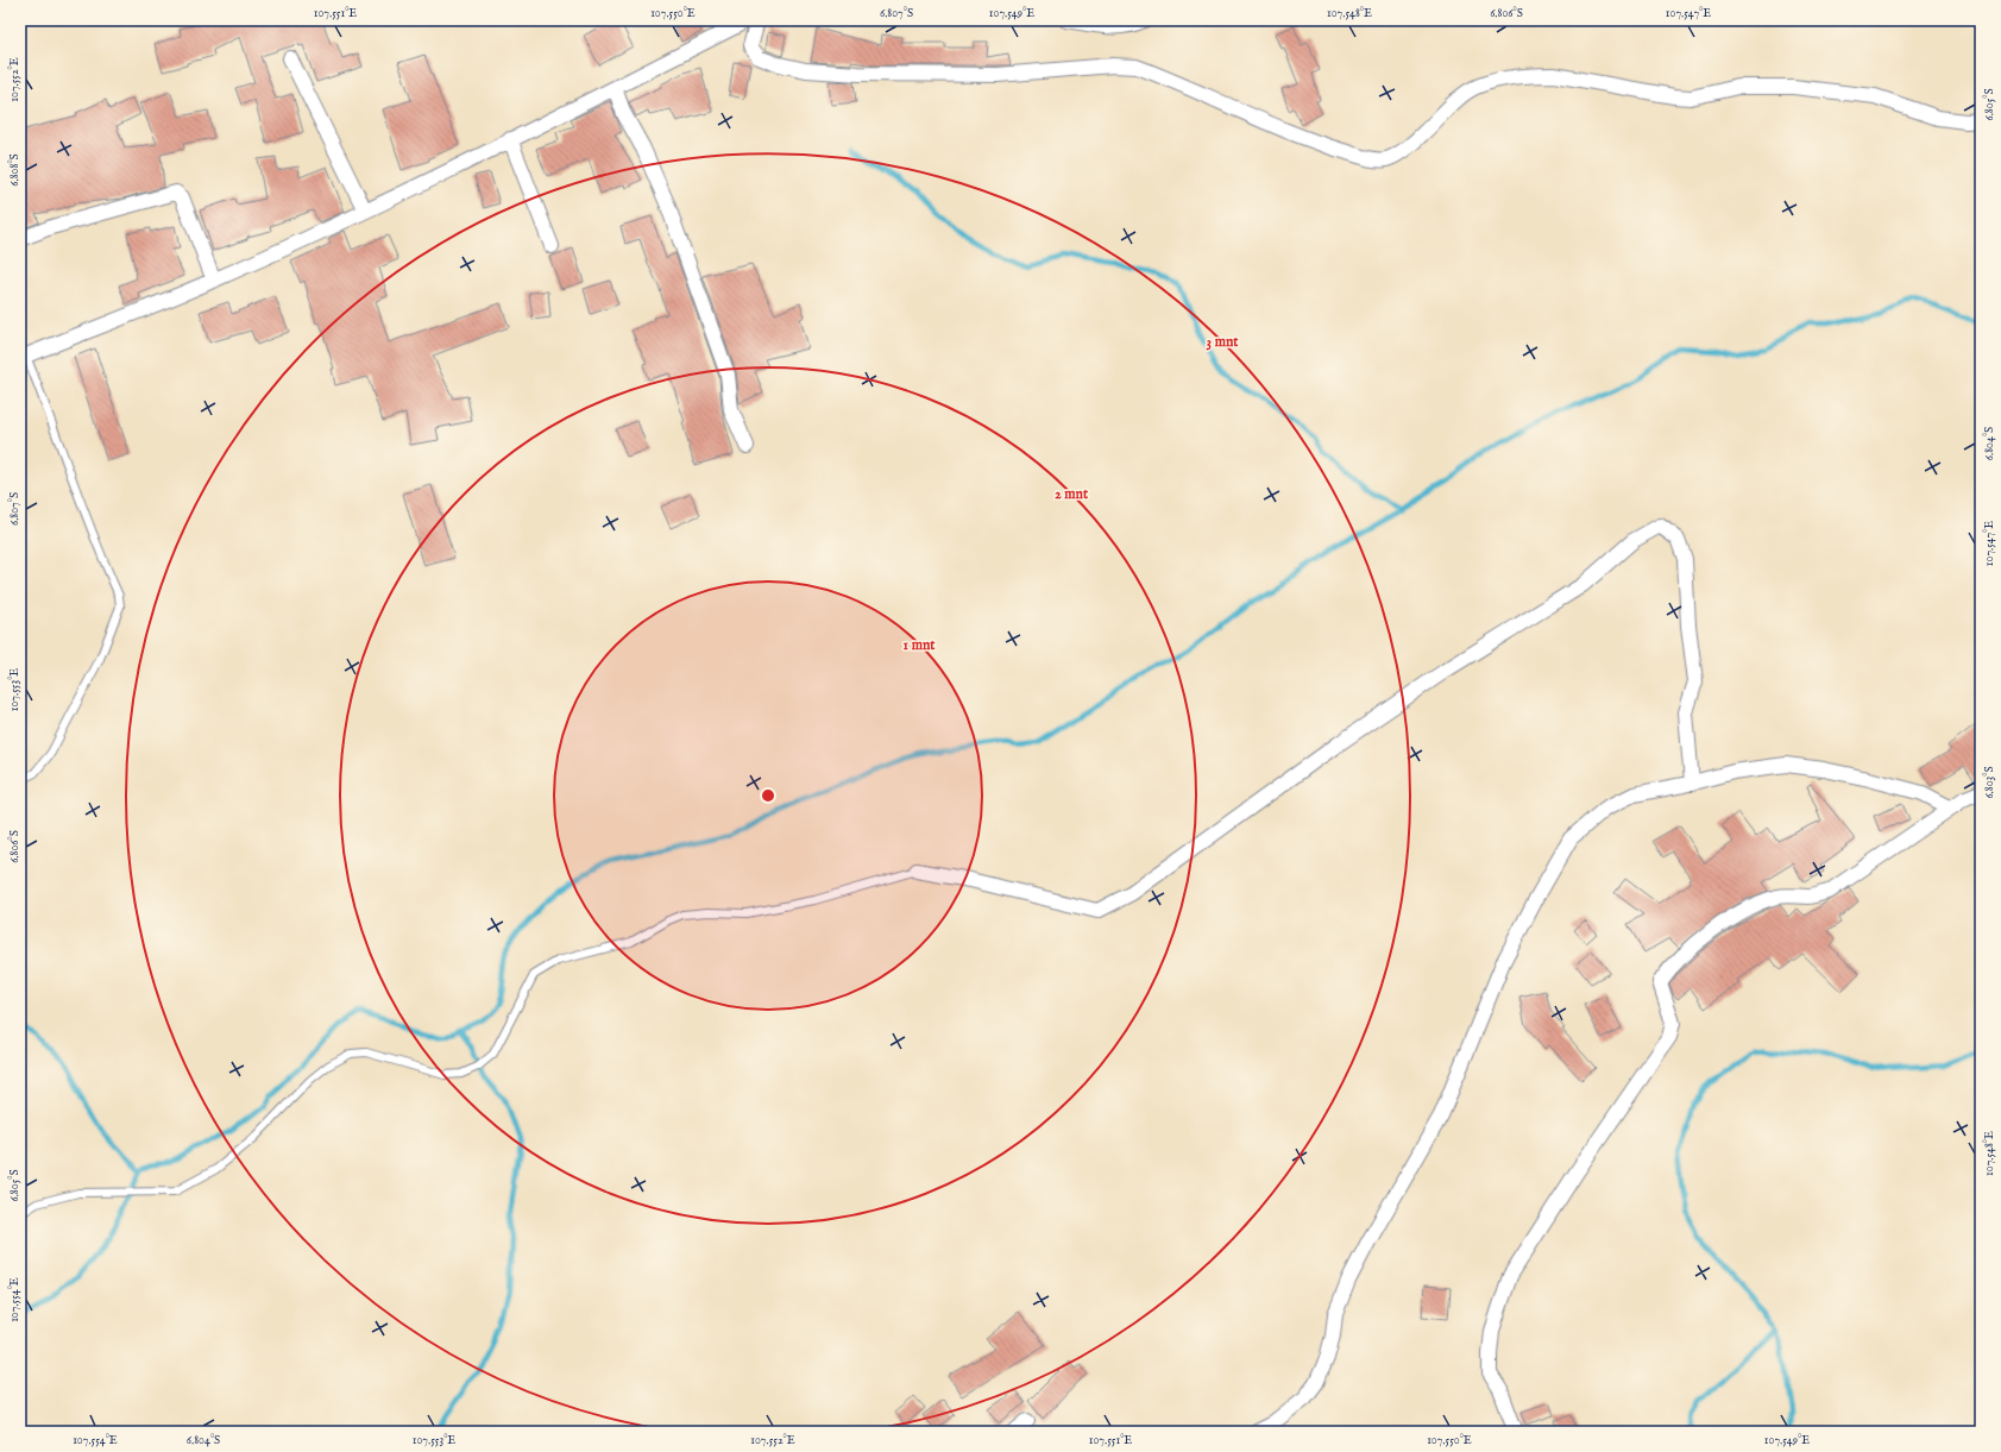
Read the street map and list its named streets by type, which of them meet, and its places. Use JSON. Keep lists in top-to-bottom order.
{
  "coordinates": [
    "107.551°E",
    "107.550°E",
    "6.807°S",
    "107.549°E",
    "107.548°E",
    "6.806°S",
    "107.547°E",
    "107.552°E",
    "6.805°S",
    "6.808°S",
    "6.804°S",
    "107.553°E",
    "6.803°S",
    "107.554°E"
  ],
  "rings": ["3 mnt", "2 mnt", "1 mnt"]
}
